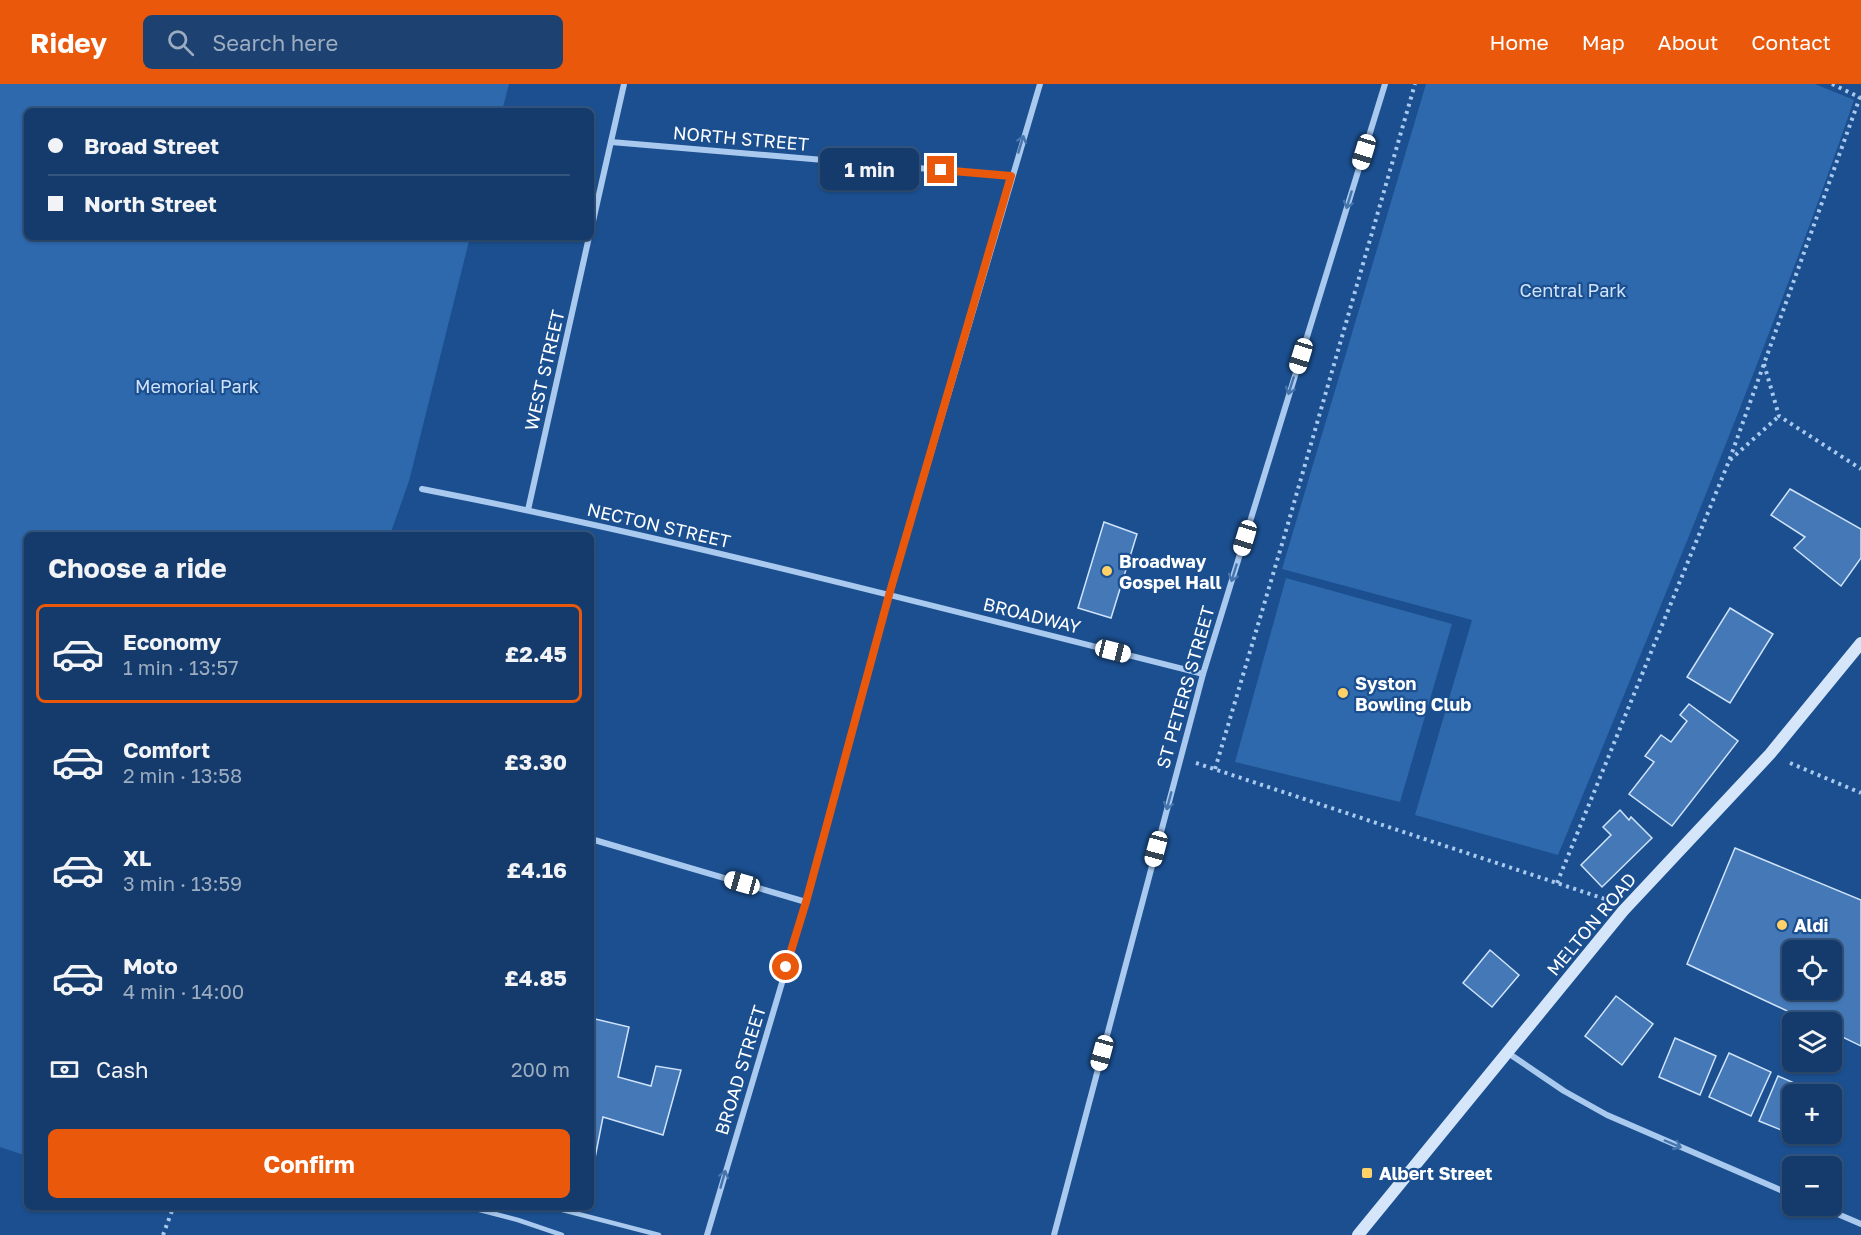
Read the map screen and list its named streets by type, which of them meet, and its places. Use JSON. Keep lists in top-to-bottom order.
{
  "streets": {
    "street": [
      "NORTH STREET",
      "WEST STREET",
      "NECTON STREET",
      "BROADWAY",
      "ST PETERS STREET",
      "MELTON ROAD",
      "BROAD STREET"
    ]
  },
  "crossings": [
    ["NORTH STREET", "BROAD STREET"],
    ["WEST STREET", "NECTON STREET"],
    ["NECTON STREET", "BROADWAY"],
    ["NECTON STREET", "BROAD STREET"],
    ["BROADWAY", "ST PETERS STREET"],
    ["BROADWAY", "BROAD STREET"]
  ],
  "one_way": ["ST PETERS STREET", "BROAD STREET"],
  "parks": ["Central Park", "Memorial Park"],
  "places": {
    "other": ["Broadway Gospel Hall", "Syston Bowling Club", "Aldi"],
    "transit": ["Albert Street"]
  },
  "page": {
    "header": "Ridey",
    "search": "Search here",
    "nav": [
      "Home",
      "Map",
      "About",
      "Contact"
    ],
    "banner": ["Broad Street", "North Street"],
    "bubble": "1 min",
    "heading": "Choose a ride",
    "list": [
      {
        "name": "Economy",
        "note": "1 min · 13:57",
        "value": "£2.45"
      },
      {
        "name": "Comfort",
        "note": "2 min · 13:58",
        "value": "£3.30"
      },
      {
        "name": "XL",
        "note": "3 min · 13:59",
        "value": "£4.16"
      },
      {
        "name": "Moto",
        "note": "4 min · 14:00",
        "value": "£4.85"
      }
    ],
    "map_buttons": ["+", "−"],
    "pay": ["Cash", "200 m"],
    "buttons": "Confirm"
  }
}
